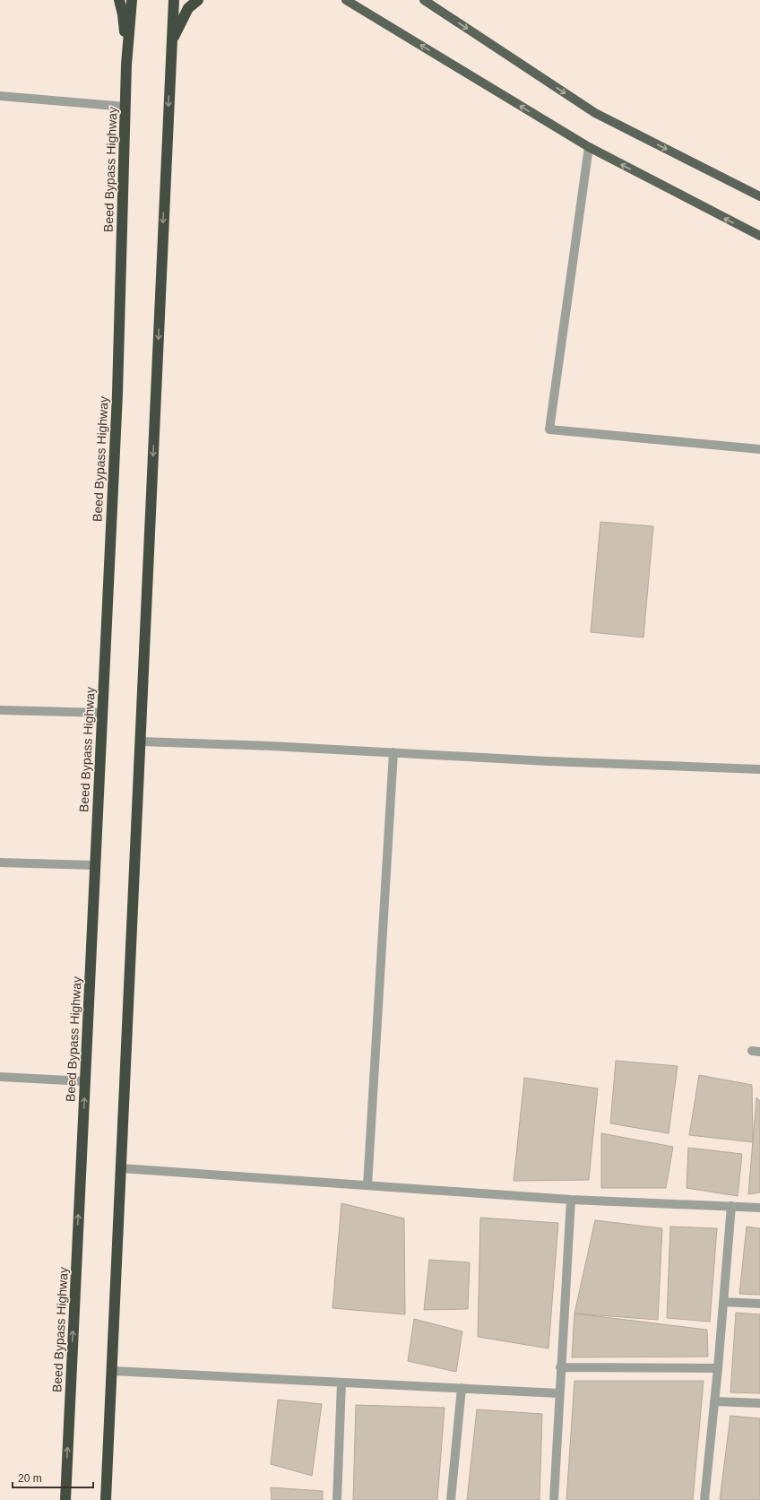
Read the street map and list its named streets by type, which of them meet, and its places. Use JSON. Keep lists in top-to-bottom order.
{
  "streets": {
    "highway": ["Beed Bypass Highway"]
  },
  "scale_bar": "20 m"
}
